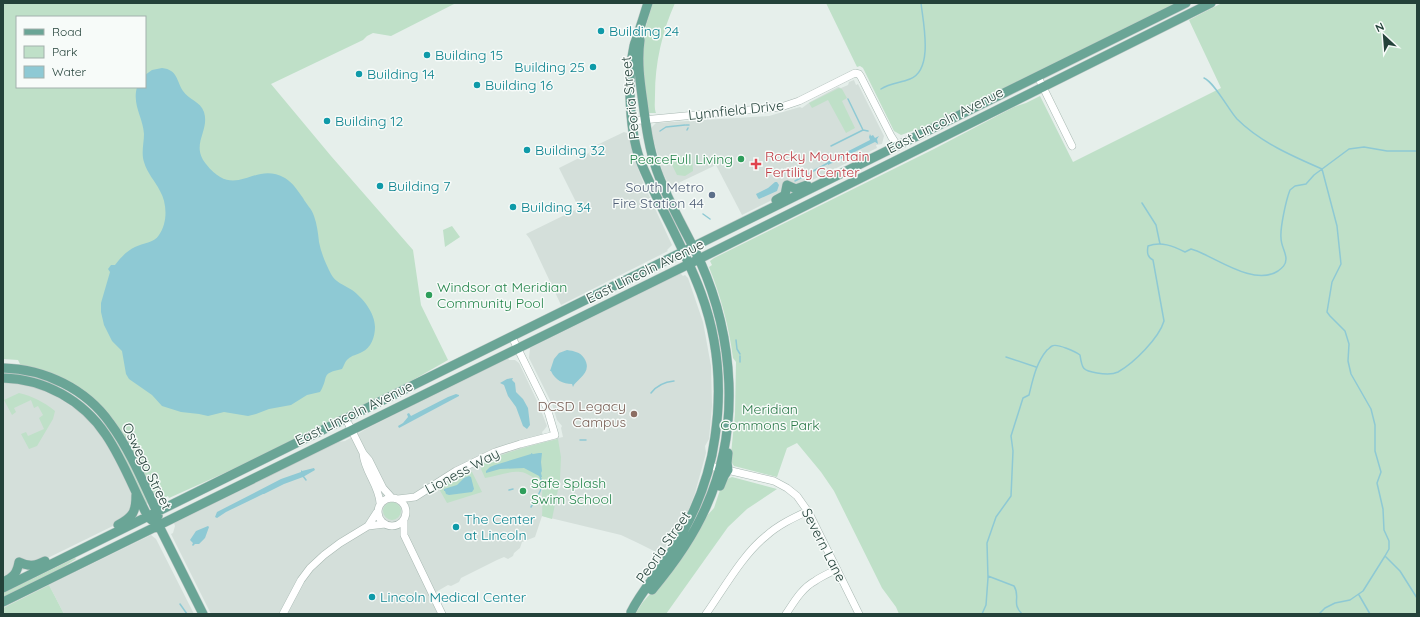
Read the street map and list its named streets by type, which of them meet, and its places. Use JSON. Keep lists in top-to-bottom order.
{
  "streets": {
    "main road": ["Peoria Street", "East Lincoln Avenue", "Oswego Street"],
    "street": ["Lynnfield Drive", "Lioness Way", "Severn Lane"]
  },
  "crossings": [
    ["Peoria Street", "Lynnfield Drive"],
    ["Peoria Street", "East Lincoln Avenue"],
    ["Peoria Street", "Severn Lane"],
    ["Lynnfield Drive", "East Lincoln Avenue"],
    ["East Lincoln Avenue", "Oswego Street"],
    ["East Lincoln Avenue", "Lioness Way"]
  ],
  "parks": ["Meridian Commons Park"],
  "places": {
    "other": [
      "Building 24",
      "Building 15",
      "Building 25",
      "Building 14",
      "Building 16",
      "Building 12",
      "Building 32",
      "PeaceFull Living",
      "Building 7",
      "South Metro Fire Station 44",
      "Building 34",
      "Windsor at Meridian Community Pool",
      "DCSD Legacy Campus",
      "Safe Splash Swim School",
      "The Center at Lincoln",
      "Lincoln Medical Center"
    ],
    "health": ["Rocky Mountain Fertility Center"]
  },
  "legend": ["Road", "Park", "Water"],
  "north": "top left"
}
